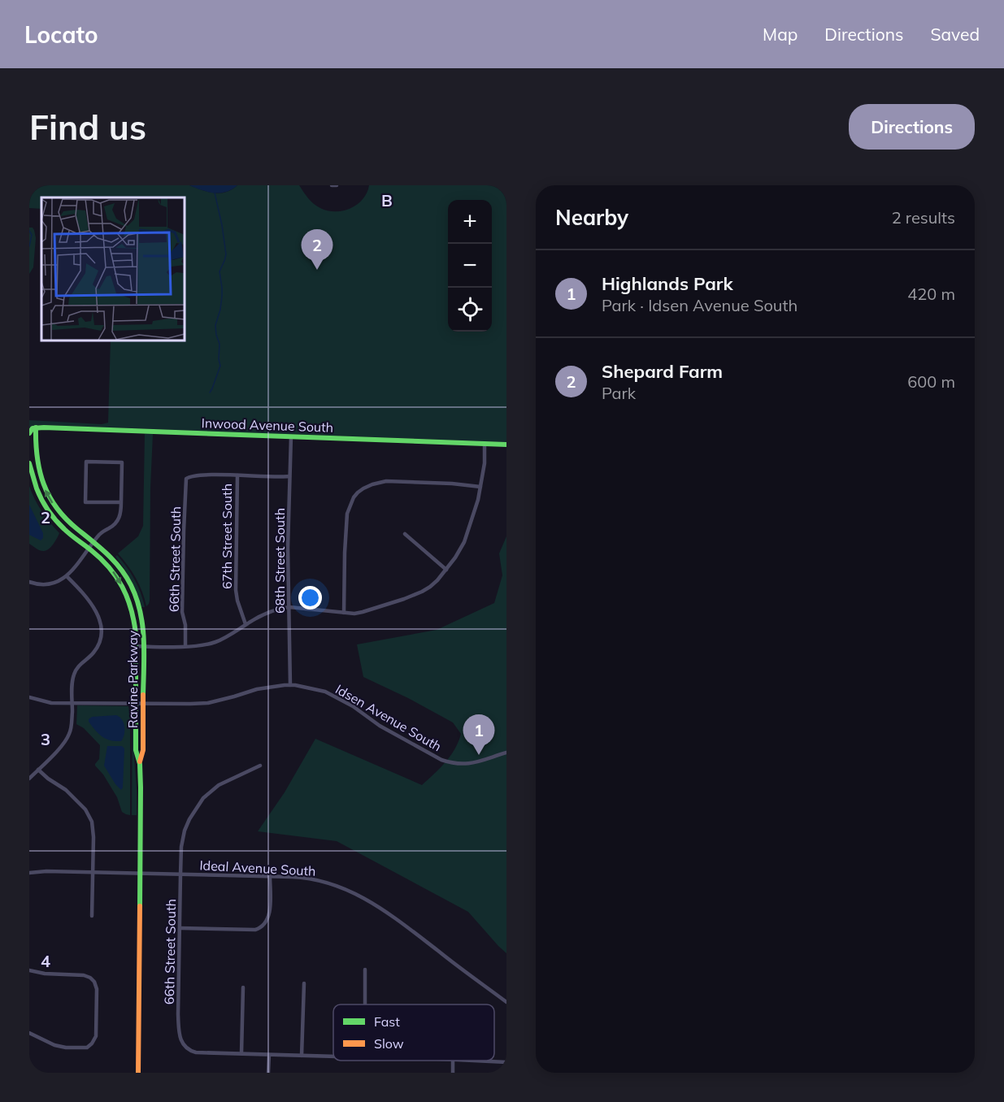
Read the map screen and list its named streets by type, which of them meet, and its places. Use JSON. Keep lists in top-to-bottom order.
{
  "streets": {
    "street": [
      "Inwood Avenue South",
      "67th Street South",
      "66th Street South",
      "68th Street South",
      "Ravine Parkway",
      "Idsen Avenue South",
      "Ideal Avenue South"
    ]
  },
  "crossings": [
    ["Inwood Avenue South", "68th Street South"],
    ["Inwood Avenue South", "Ravine Parkway"],
    ["67th Street South", "66th Street South"],
    ["66th Street South", "Ideal Avenue South"],
    ["68th Street South", "Idsen Avenue South"],
    ["Ravine Parkway", "Idsen Avenue South"],
    ["Ravine Parkway", "Ideal Avenue South"]
  ],
  "legend": ["Fast", "Slow"],
  "page": {
    "header": "Locato",
    "nav": ["Map", "Directions", "Saved"],
    "buttons": "Directions",
    "title": "Find us",
    "heading": ["Nearby", "2 results"],
    "map_buttons": ["+", "−"],
    "pins": ["2", "1"],
    "list": [
      {
        "mark": "1",
        "name": "Highlands Park",
        "note": "Park · Idsen Avenue South",
        "value": "420 m"
      },
      {
        "mark": "2",
        "name": "Shepard Farm",
        "note": "Park",
        "value": "600 m"
      }
    ]
  },
  "grid": {
    "columns": ["B"],
    "rows": ["2", "3", "4"]
  }
}
